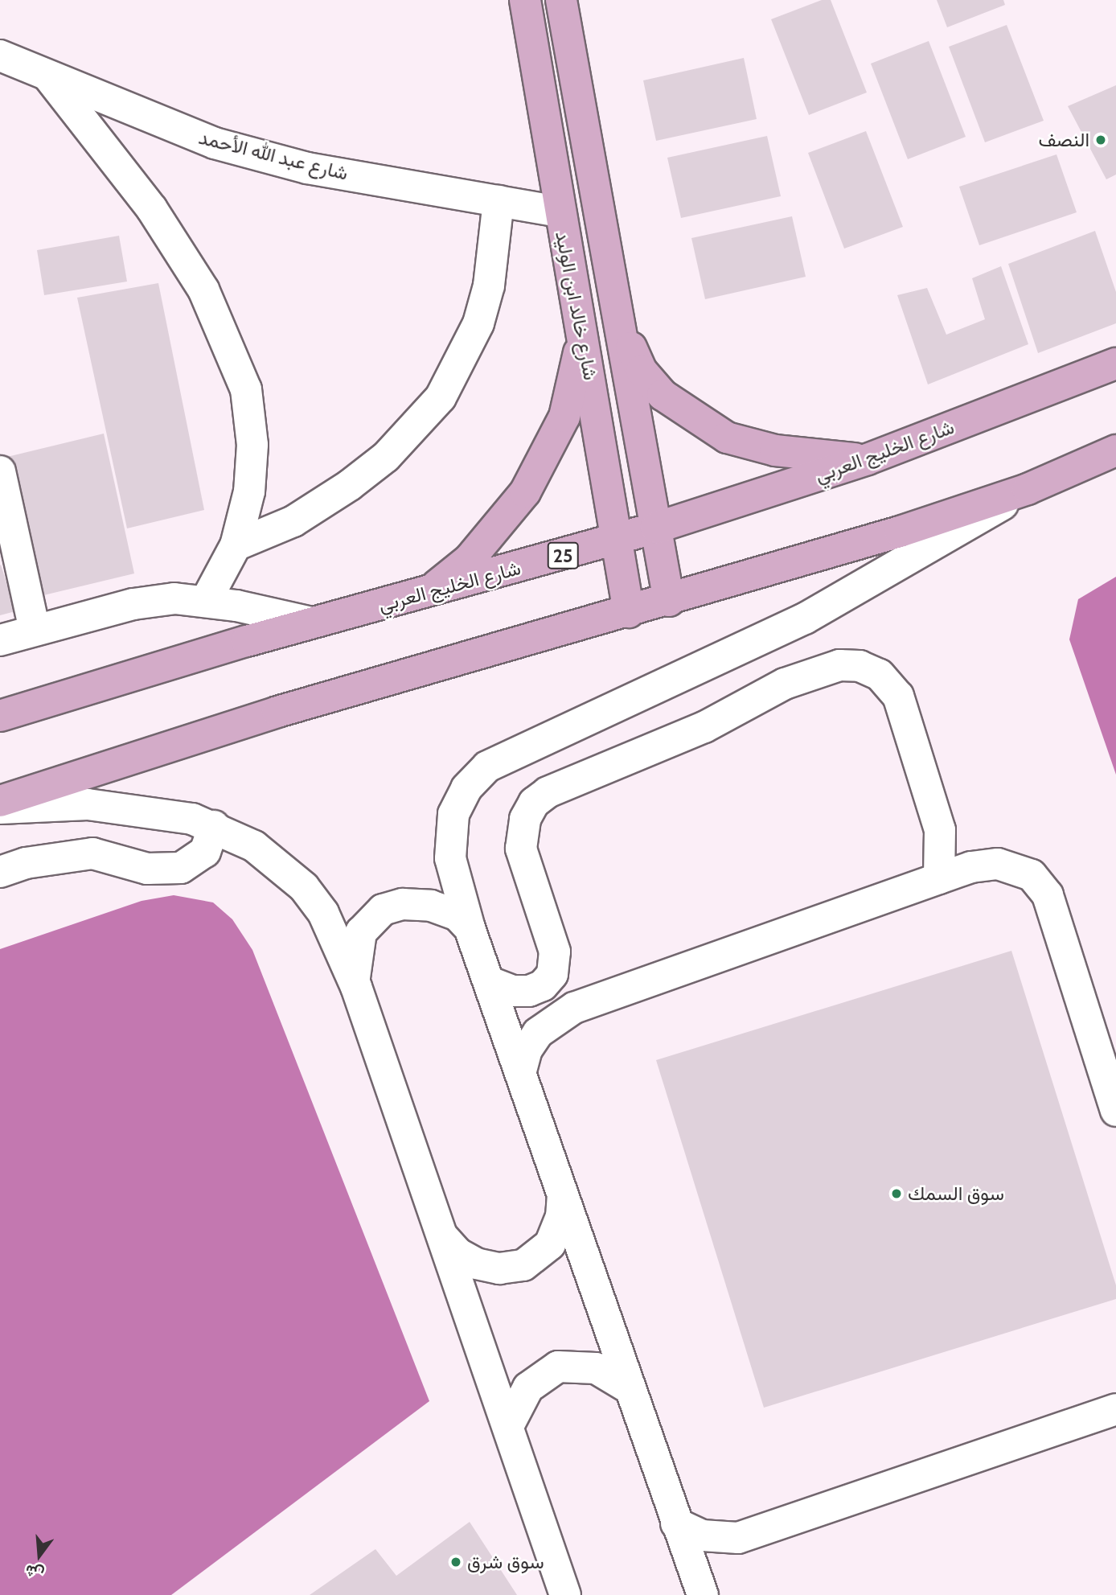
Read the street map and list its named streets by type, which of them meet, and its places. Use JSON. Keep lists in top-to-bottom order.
{
  "streets": {
    "main road": ["شارع خالد ابن الوليد", "شارع الخليج العربي", "25"],
    "lane": ["شارع عبد الله الأحمد"]
  },
  "crossings": [
    ["شارع عبد الله الأحمد", "شارع خالد ابن الوليد"],
    ["شارع خالد ابن الوليد", "شارع الخليج العربي"]
  ],
  "places": ["النصف", "سوق السمك", "سوق شرق"],
  "north": "bottom"
}
